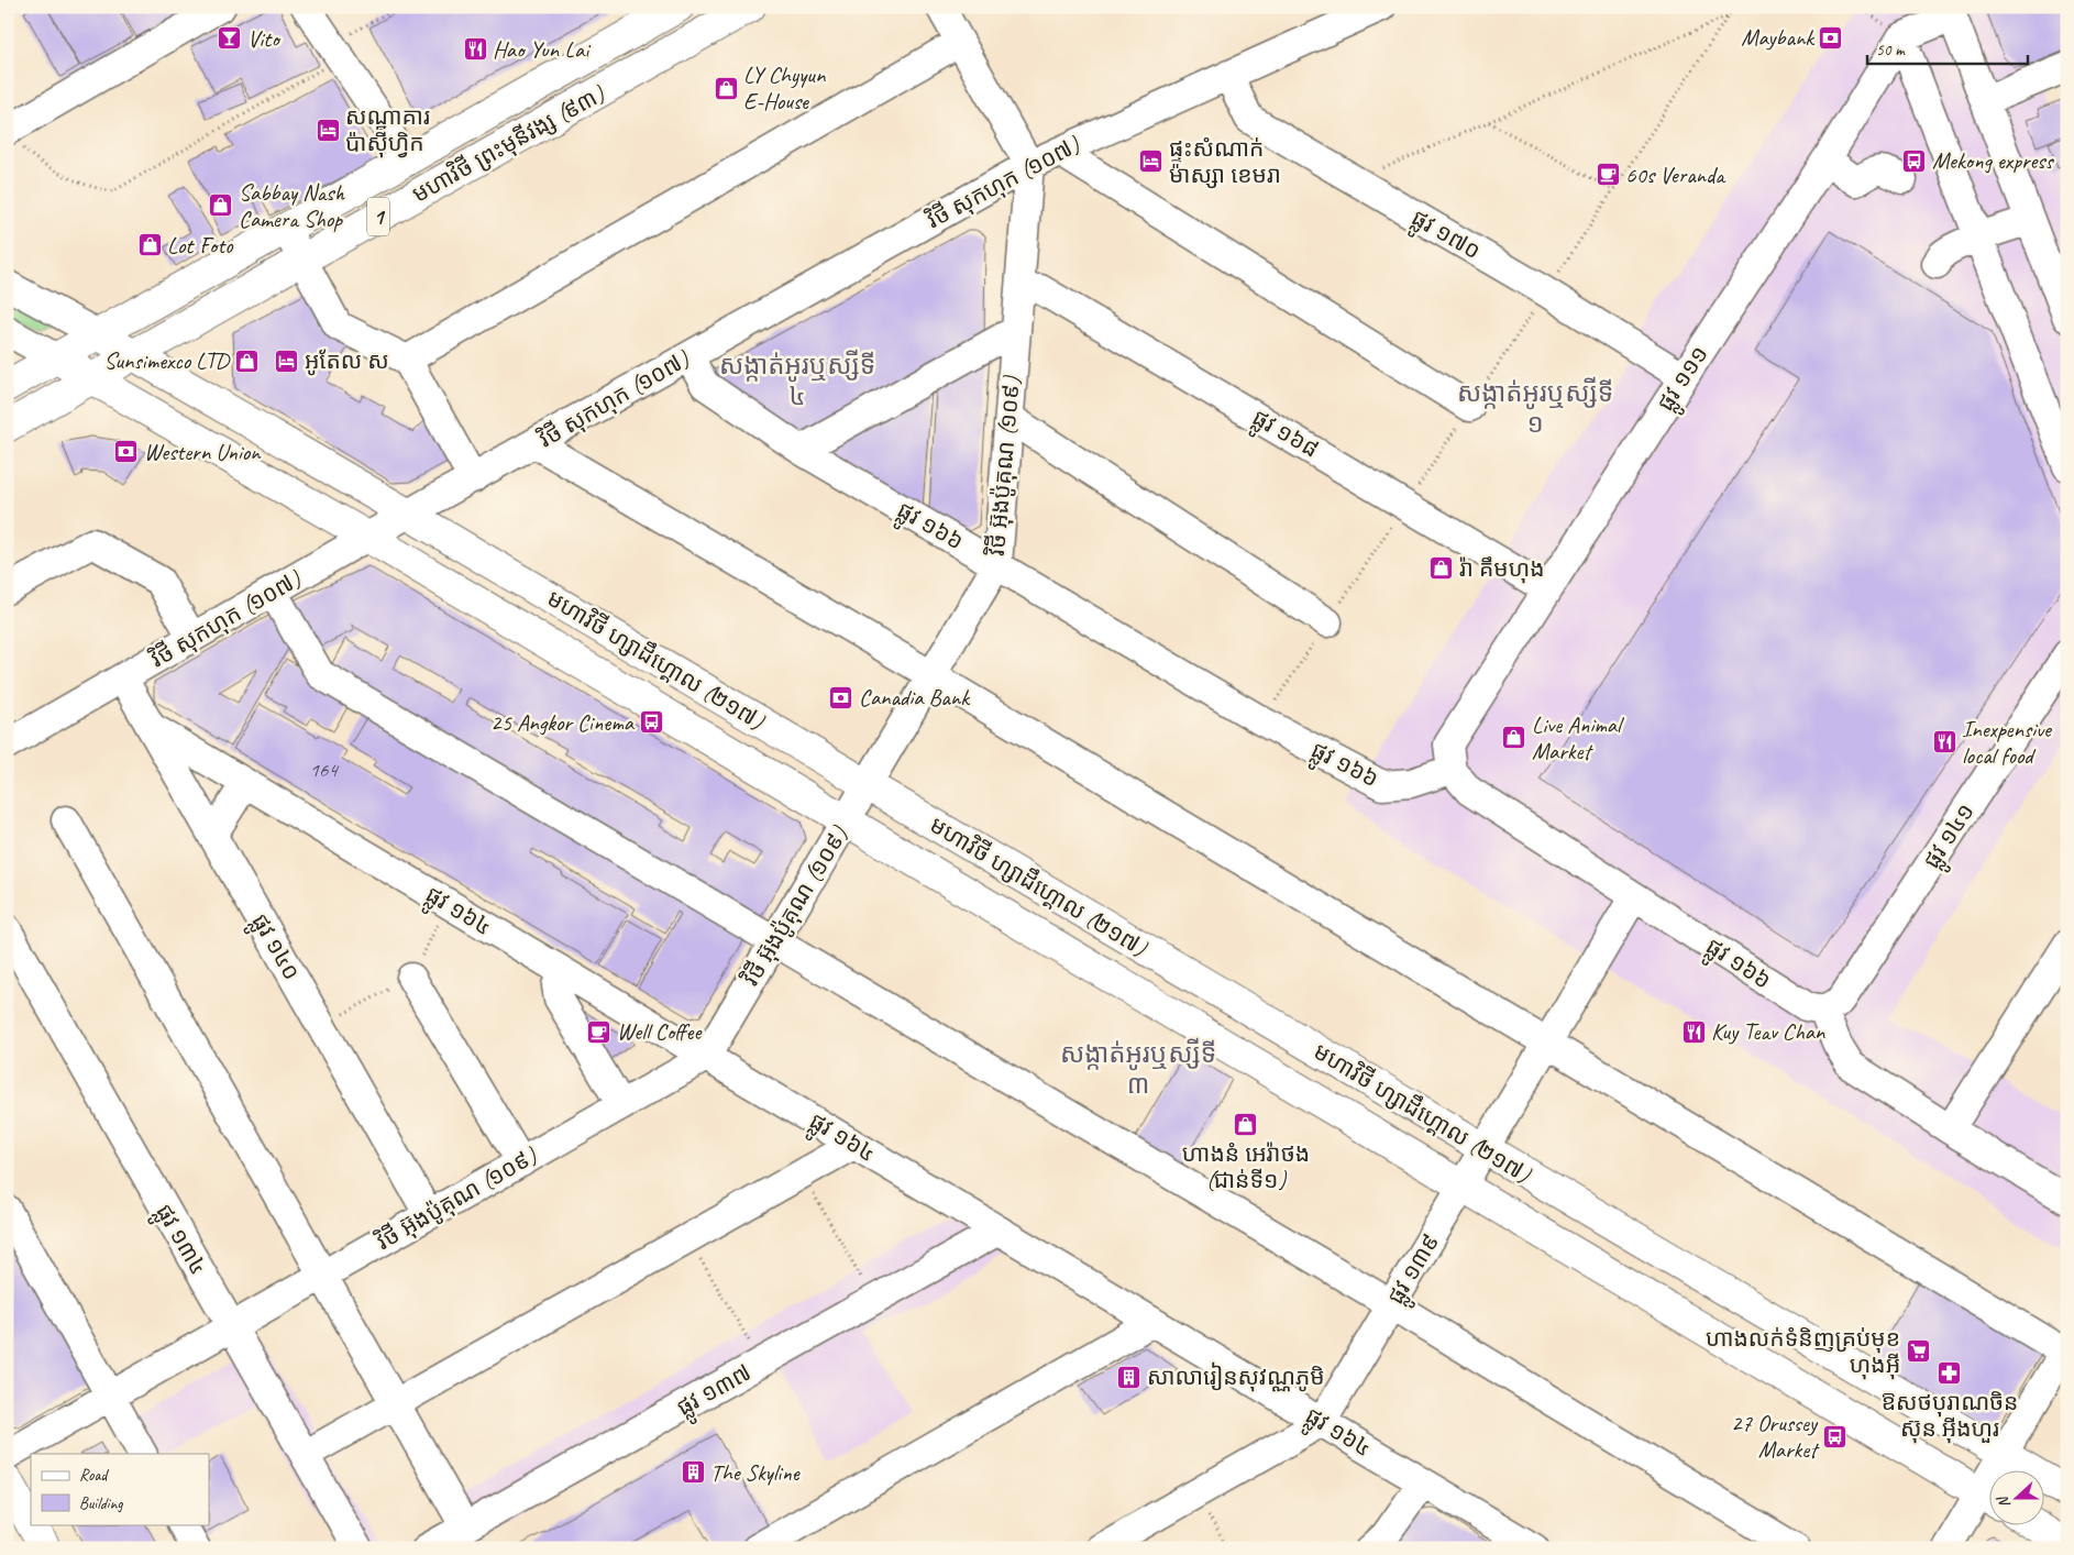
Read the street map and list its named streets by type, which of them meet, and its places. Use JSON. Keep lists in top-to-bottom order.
{
  "streets": {
    "main road": ["មហាវិថី ព្រះមុនីវង្ស (៩៣)", "1", "មហាវិថី ហ្សាដឹហ្គោល (២១៧)"],
    "street": [
      "វិថី សុកហុក (១០៧)",
      "ផ្លូវ ១៧០",
      "ផ្លូវ ១១១",
      "ផ្លូវ ១៦៨",
      "វិថី អ៊ុងប៉ូគុណ (១០៩)",
      "ផ្លូវ ១៦៦",
      "ផ្លូវ ១៤១",
      "ផ្លូវ ១៦៤",
      "ផ្លូវ ១៤០",
      "ផ្លូវ ១៣៤",
      "ផ្លូវ ១៣៩",
      "ផ្លូវ ១៣៧"
    ]
  },
  "crossings": [
    ["មហាវិថី ព្រះមុនីវង្ស (៩៣)", "មហាវិថី ហ្សាដឹហ្គោល (២១៧)"],
    ["វិថី សុកហុក (១០៧)", "ផ្លូវ ១៧០"],
    ["វិថី សុកហុក (១០៧)", "វិថី អ៊ុងប៉ូគុណ (១០៩)"],
    ["វិថី សុកហុក (១០៧)", "ផ្លូវ ១៦៦"],
    ["វិថី សុកហុក (១០៧)", "មហាវិថី ហ្សាដឹហ្គោល (២១៧)"],
    ["វិថី សុកហុក (១០៧)", "ផ្លូវ ១៤០"],
    ["ផ្លូវ ១៧០", "ផ្លូវ ១១១"],
    ["ផ្លូវ ១១១", "ផ្លូវ ១៦៨"],
    ["ផ្លូវ ១១១", "ផ្លូវ ១៦៦"],
    ["ផ្លូវ ១៦៨", "វិថី អ៊ុងប៉ូគុណ (១០៩)"],
    ["វិថី អ៊ុងប៉ូគុណ (១០៩)", "ផ្លូវ ១៦៦"],
    ["វិថី អ៊ុងប៉ូគុណ (១០៩)", "មហាវិថី ហ្សាដឹហ្គោល (២១៧)"],
    ["វិថី អ៊ុងប៉ូគុណ (១០៩)", "ផ្លូវ ១៦៤"],
    ["វិថី អ៊ុងប៉ូគុណ (១០៩)", "ផ្លូវ ១៤០"],
    ["វិថី អ៊ុងប៉ូគុណ (១០៩)", "ផ្លូវ ១៣៤"],
    ["ផ្លូវ ១៦៦", "ផ្លូវ ១៤១"],
    ["ផ្លូវ ១៦៦", "ផ្លូវ ១៣៩"],
    ["មហាវិថី ហ្សាដឹហ្គោល (២១៧)", "ផ្លូវ ១៣៩"],
    ["ផ្លូវ ១៦៤", "ផ្លូវ ១៤០"],
    ["ផ្លូវ ១៦៤", "ផ្លូវ ១៣៩"],
    ["ផ្លូវ ១៦៤", "ផ្លូវ ១៣៧"]
  ],
  "districts": ["សង្កាត់អូរឬស្សីទី ៤", "សង្កាត់អូរឬស្សីទី ១", "សង្កាត់អូរឬស្សីទី ៣"],
  "places": {
    "bank": ["Maybank", "Western Union", "Canadia Bank"],
    "bar": ["Vito"],
    "restaurant": ["Hao Yun Lai", "Inexpensive local food", "Kuy Teav Chan"],
    "shop": [
      "LY Chyyun E-House",
      "Sabbay Nash Camera Shop",
      "Lot Foto",
      "Sunsimexco LTD",
      "រ៉ា គឹមហុង",
      "Live Animal Market",
      "ហាងនំ អេរ៉ាថង (ជាន់ទី១)"
    ],
    "hotel": ["សណ្ឋាគារ ប៉ាស៊ីហ្វិក", "ផ្ទះសំណាក់ ម៉ាស្សា ខេមរា", "អូតែល ស"],
    "bus stop": ["Mekong express", "25 Angkor Cinema", "27 Orussey Market"],
    "cafe": ["60s Veranda", "Well Coffee"],
    "supermarket": ["ហាងលក់ទំនិញគ្រប់មុខ ហុងអ៊ី"],
    "pharmacy": ["ឱសថបុរាណចិន ស៊ុន អ៊ីងហួរ"],
    "building": ["សាលារៀនសុវណ្ណភូមិ", "The Skyline"]
  },
  "house_numbers": ["164"],
  "legend": ["Road", "Building"],
  "scale_bar": "50 m",
  "north": "left"
}
